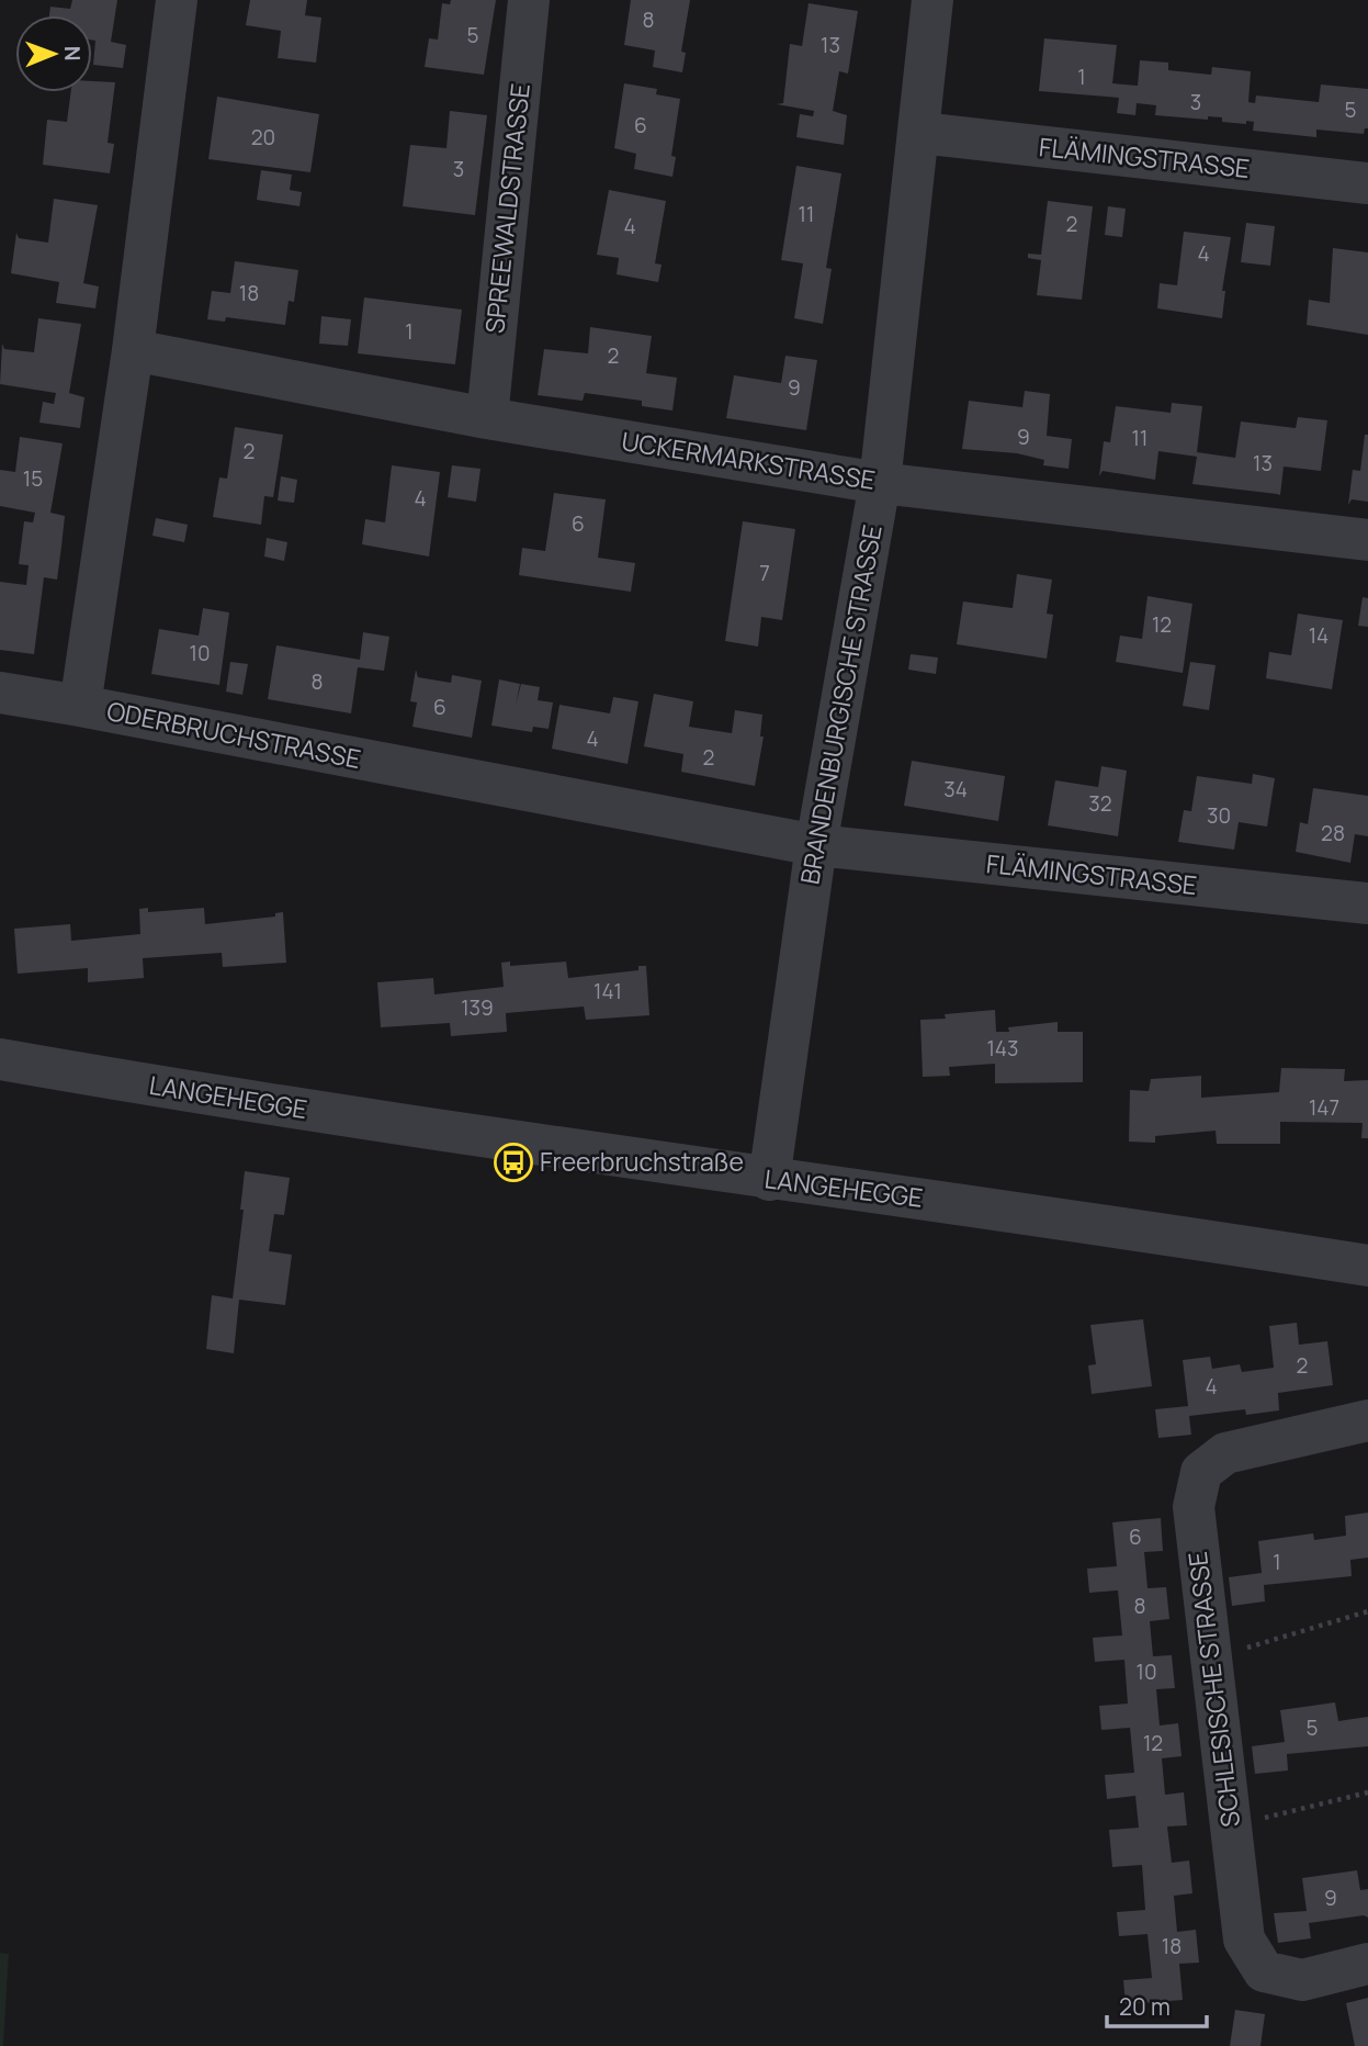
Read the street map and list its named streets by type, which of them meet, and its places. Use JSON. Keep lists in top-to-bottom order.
{
  "streets": {
    "street": [
      "FLÄMINGSTRASSE",
      "SPREEWALDSTRASSE",
      "UCKERMARKSTRASSE",
      "BRANDENBURGISCHE STRASSE",
      "ODERBRUCHSTRASSE",
      "LANGEHEGGE",
      "SCHLESISCHE STRASSE"
    ]
  },
  "crossings": [
    ["FLÄMINGSTRASSE", "BRANDENBURGISCHE STRASSE"],
    ["FLÄMINGSTRASSE", "ODERBRUCHSTRASSE"],
    ["SPREEWALDSTRASSE", "UCKERMARKSTRASSE"],
    ["UCKERMARKSTRASSE", "BRANDENBURGISCHE STRASSE"],
    ["UCKERMARKSTRASSE", "ODERBRUCHSTRASSE"],
    ["BRANDENBURGISCHE STRASSE", "ODERBRUCHSTRASSE"],
    ["BRANDENBURGISCHE STRASSE", "LANGEHEGGE"]
  ],
  "places": {
    "bus stop": ["Freerbruchstraße"]
  },
  "house_numbers": [
    "8",
    "5",
    "13",
    "1",
    "3",
    "5",
    "6",
    "20",
    "3",
    "11",
    "2",
    "4",
    "4",
    "18",
    "1",
    "2",
    "9",
    "9",
    "11",
    "2",
    "13",
    "15",
    "4",
    "6",
    "7",
    "12",
    "14",
    "10",
    "8",
    "6",
    "4",
    "2",
    "34",
    "32",
    "30",
    "28",
    "141",
    "139",
    "143",
    "147",
    "2",
    "4",
    "6",
    "1",
    "8",
    "10",
    "5",
    "12",
    "9",
    "18"
  ],
  "scale_bar": "20 m",
  "north": "right"
}
